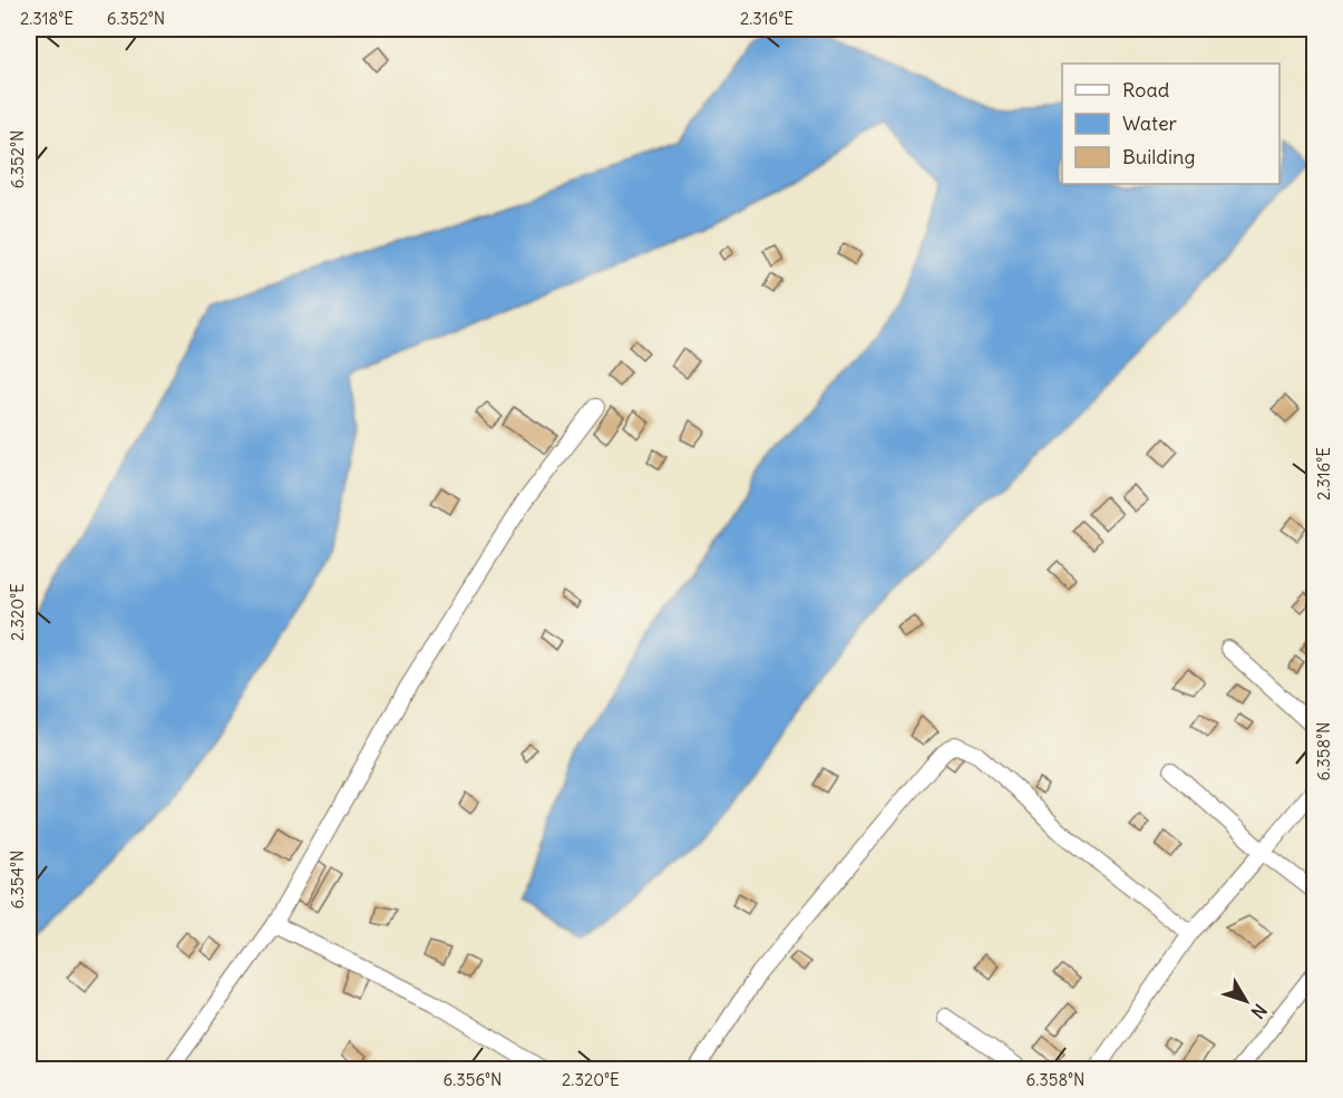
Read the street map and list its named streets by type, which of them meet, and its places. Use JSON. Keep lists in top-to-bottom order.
{
  "legend": ["Road", "Water", "Building"],
  "north": "bottom right",
  "coordinates": [
    "2.318°E",
    "6.352°N",
    "2.316°E",
    "2.320°E",
    "6.358°N",
    "6.354°N",
    "6.356°N"
  ]
}
